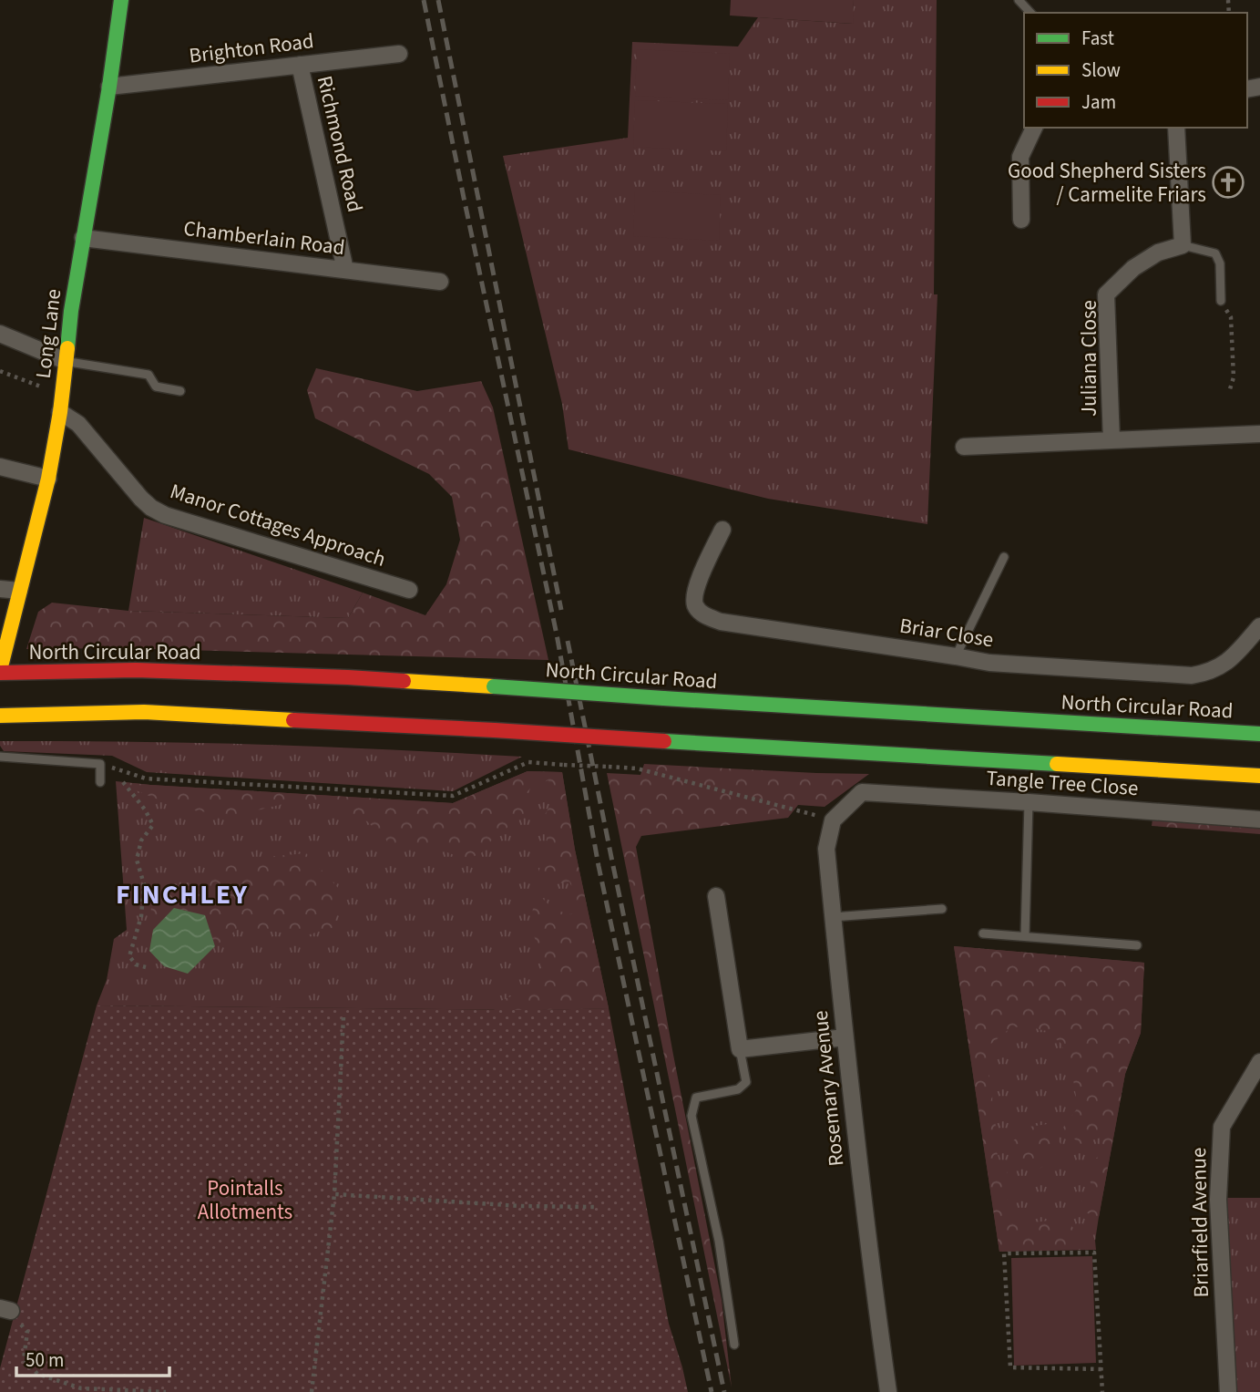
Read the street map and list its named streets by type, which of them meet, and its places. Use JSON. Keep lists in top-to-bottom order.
{
  "streets": {
    "main road": ["Long Lane", "North Circular Road"],
    "street": [
      "Brighton Road",
      "Richmond Road",
      "Chamberlain Road",
      "Juliana Close",
      "Manor Cottages Approach",
      "Briar Close",
      "Tangle Tree Close",
      "Rosemary Avenue",
      "Briarfield Avenue"
    ]
  },
  "crossings": [
    ["Brighton Road", "Richmond Road"],
    ["Brighton Road", "Long Lane"],
    ["Richmond Road", "Chamberlain Road"],
    ["Chamberlain Road", "Long Lane"],
    ["Long Lane", "Manor Cottages Approach"],
    ["Long Lane", "North Circular Road"],
    ["Tangle Tree Close", "Rosemary Avenue"]
  ],
  "districts": ["FINCHLEY"],
  "parks": ["Pointalls Allotments"],
  "places": {
    "church": ["Good Shepherd Sisters / Carmelite Friars"]
  },
  "legend": ["Fast", "Slow", "Jam"],
  "scale_bar": "50 m"
}
